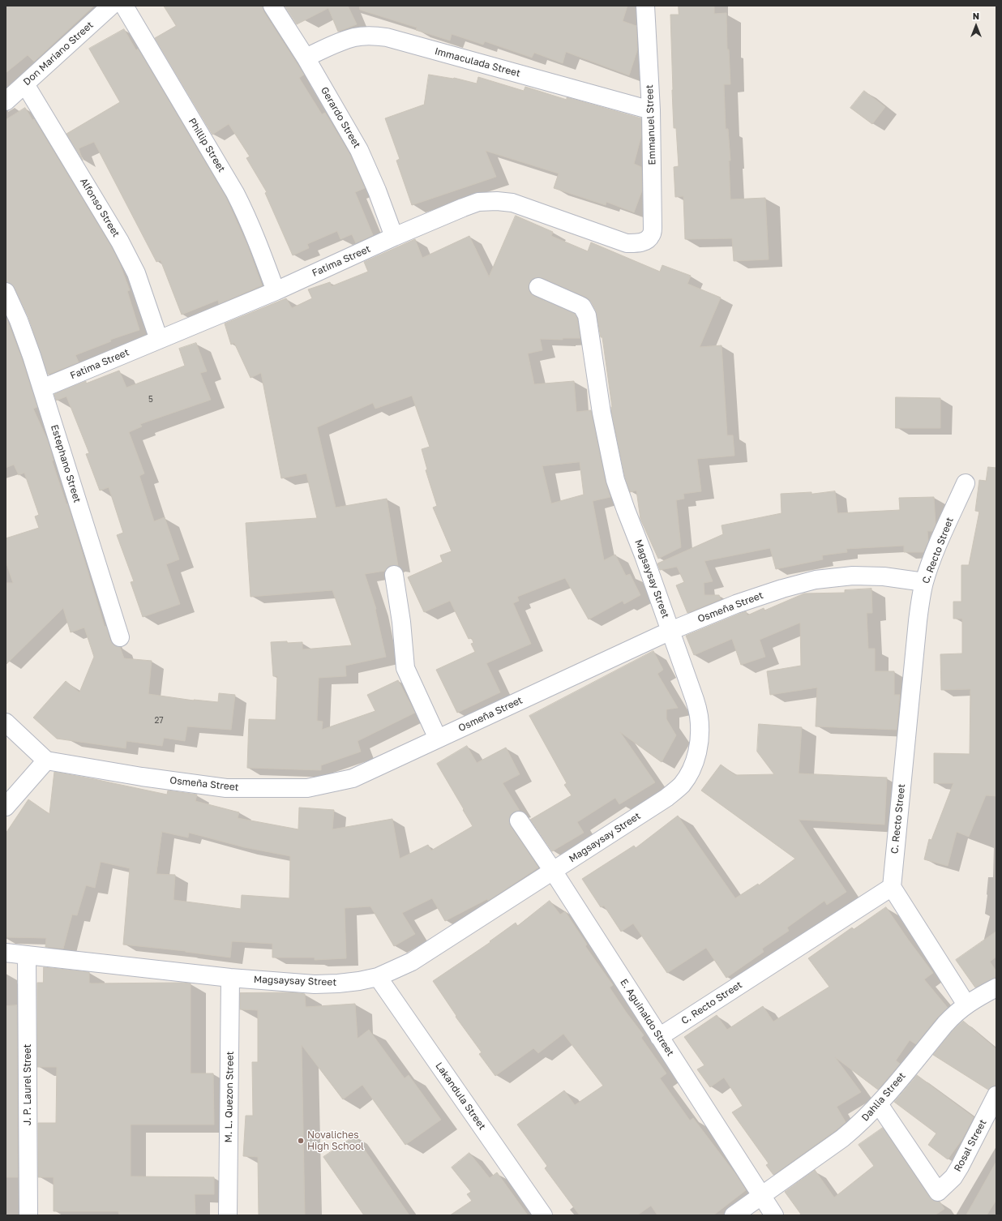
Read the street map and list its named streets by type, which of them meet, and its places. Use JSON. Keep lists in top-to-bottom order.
{
  "streets": {
    "street": [
      "Don Mariano Street",
      "Immaculada Street",
      "Gerardo Street",
      "Emmanuel Street",
      "Phillip Street",
      "Alfonso Street",
      "Fatima Street",
      "Estephano Street",
      "C. Recto Street",
      "Magsaysay Street",
      "Osmeña Street",
      "E. Aguinaldo Street",
      "J. P. Laurel Street",
      "Lakandula Street",
      "M. L. Quezon Street",
      "Dahlia Street",
      "Rosal Street"
    ]
  },
  "crossings": [
    ["Don Mariano Street", "Alfonso Street"],
    ["Immaculada Street", "Gerardo Street"],
    ["Immaculada Street", "Emmanuel Street"],
    ["Gerardo Street", "Fatima Street"],
    ["Emmanuel Street", "Fatima Street"],
    ["Phillip Street", "Fatima Street"],
    ["Alfonso Street", "Fatima Street"],
    ["Fatima Street", "Estephano Street"],
    ["C. Recto Street", "Osmeña Street"],
    ["C. Recto Street", "E. Aguinaldo Street"],
    ["Magsaysay Street", "Osmeña Street"],
    ["Magsaysay Street", "E. Aguinaldo Street"],
    ["Magsaysay Street", "J. P. Laurel Street"],
    ["Magsaysay Street", "Lakandula Street"],
    ["Magsaysay Street", "M. L. Quezon Street"],
    ["E. Aguinaldo Street", "Dahlia Street"],
    ["Dahlia Street", "Rosal Street"]
  ],
  "places": ["Novaliches High School"],
  "house_numbers": ["5", "27"],
  "north": "top"
}
